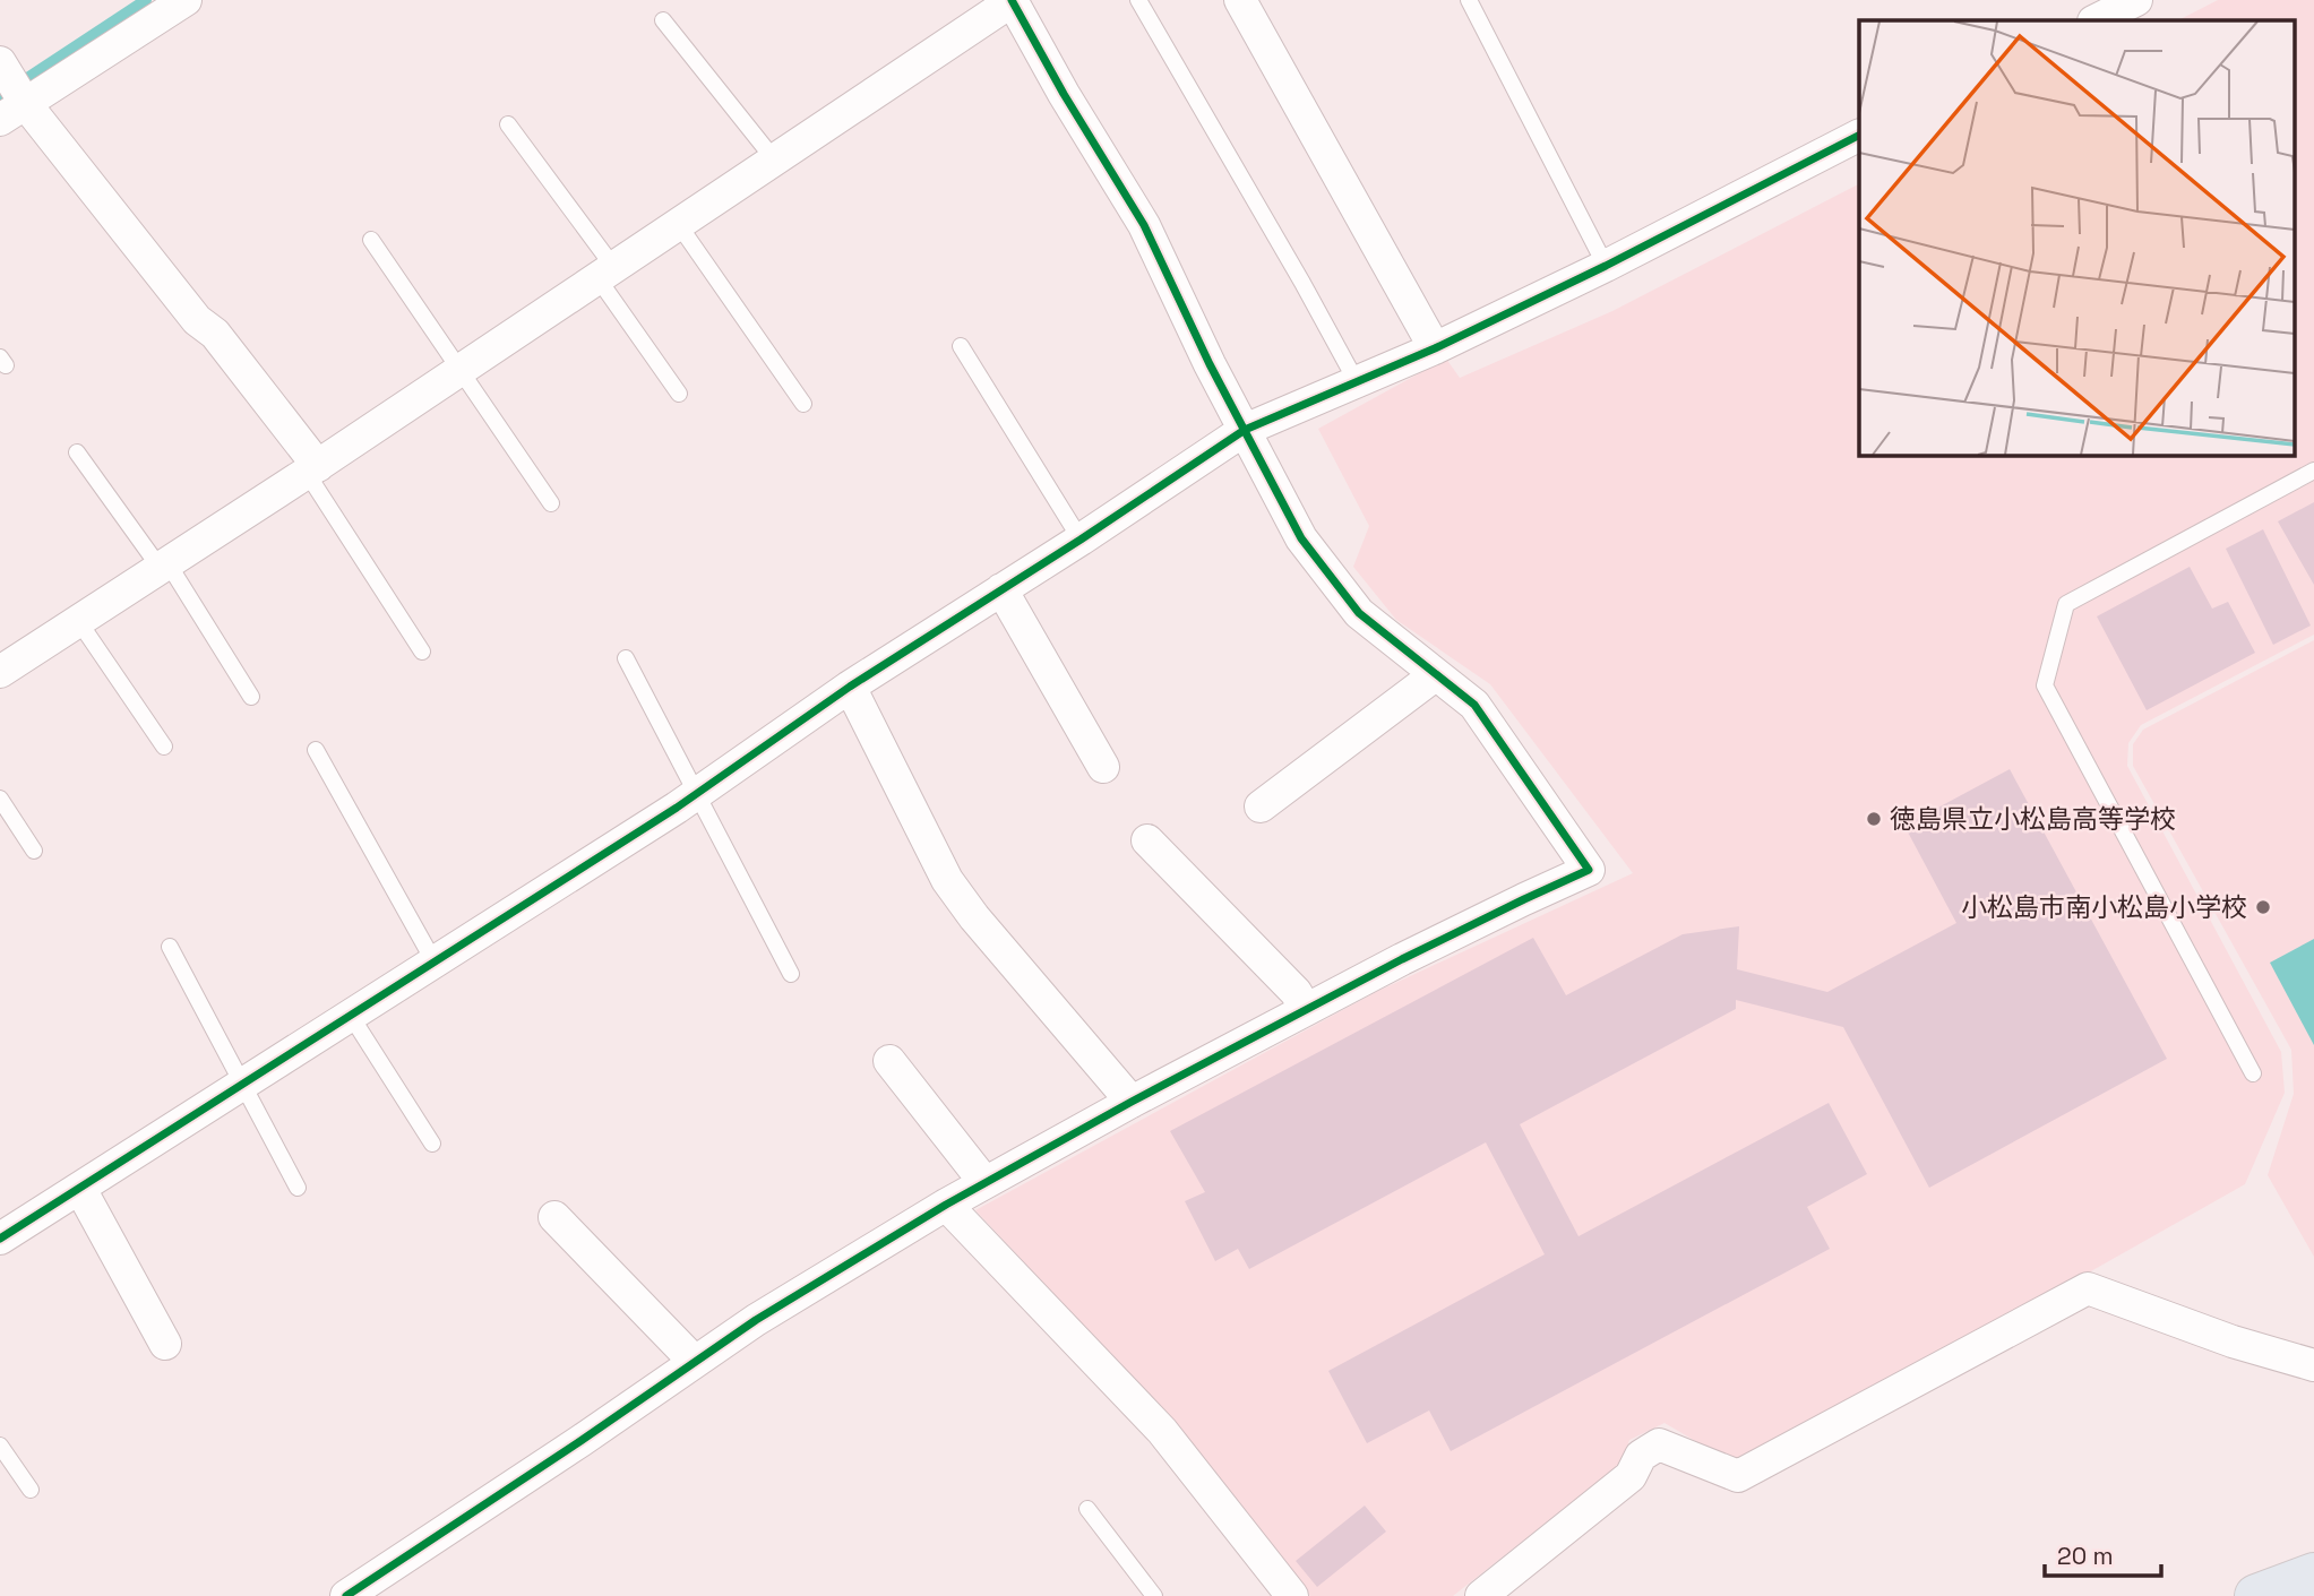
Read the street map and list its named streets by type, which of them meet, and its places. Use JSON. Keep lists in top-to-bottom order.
{
  "places": ["徳島県立小松島高等学校", "小松島市南小松島小学校"],
  "scale_bar": "20 m"
}
